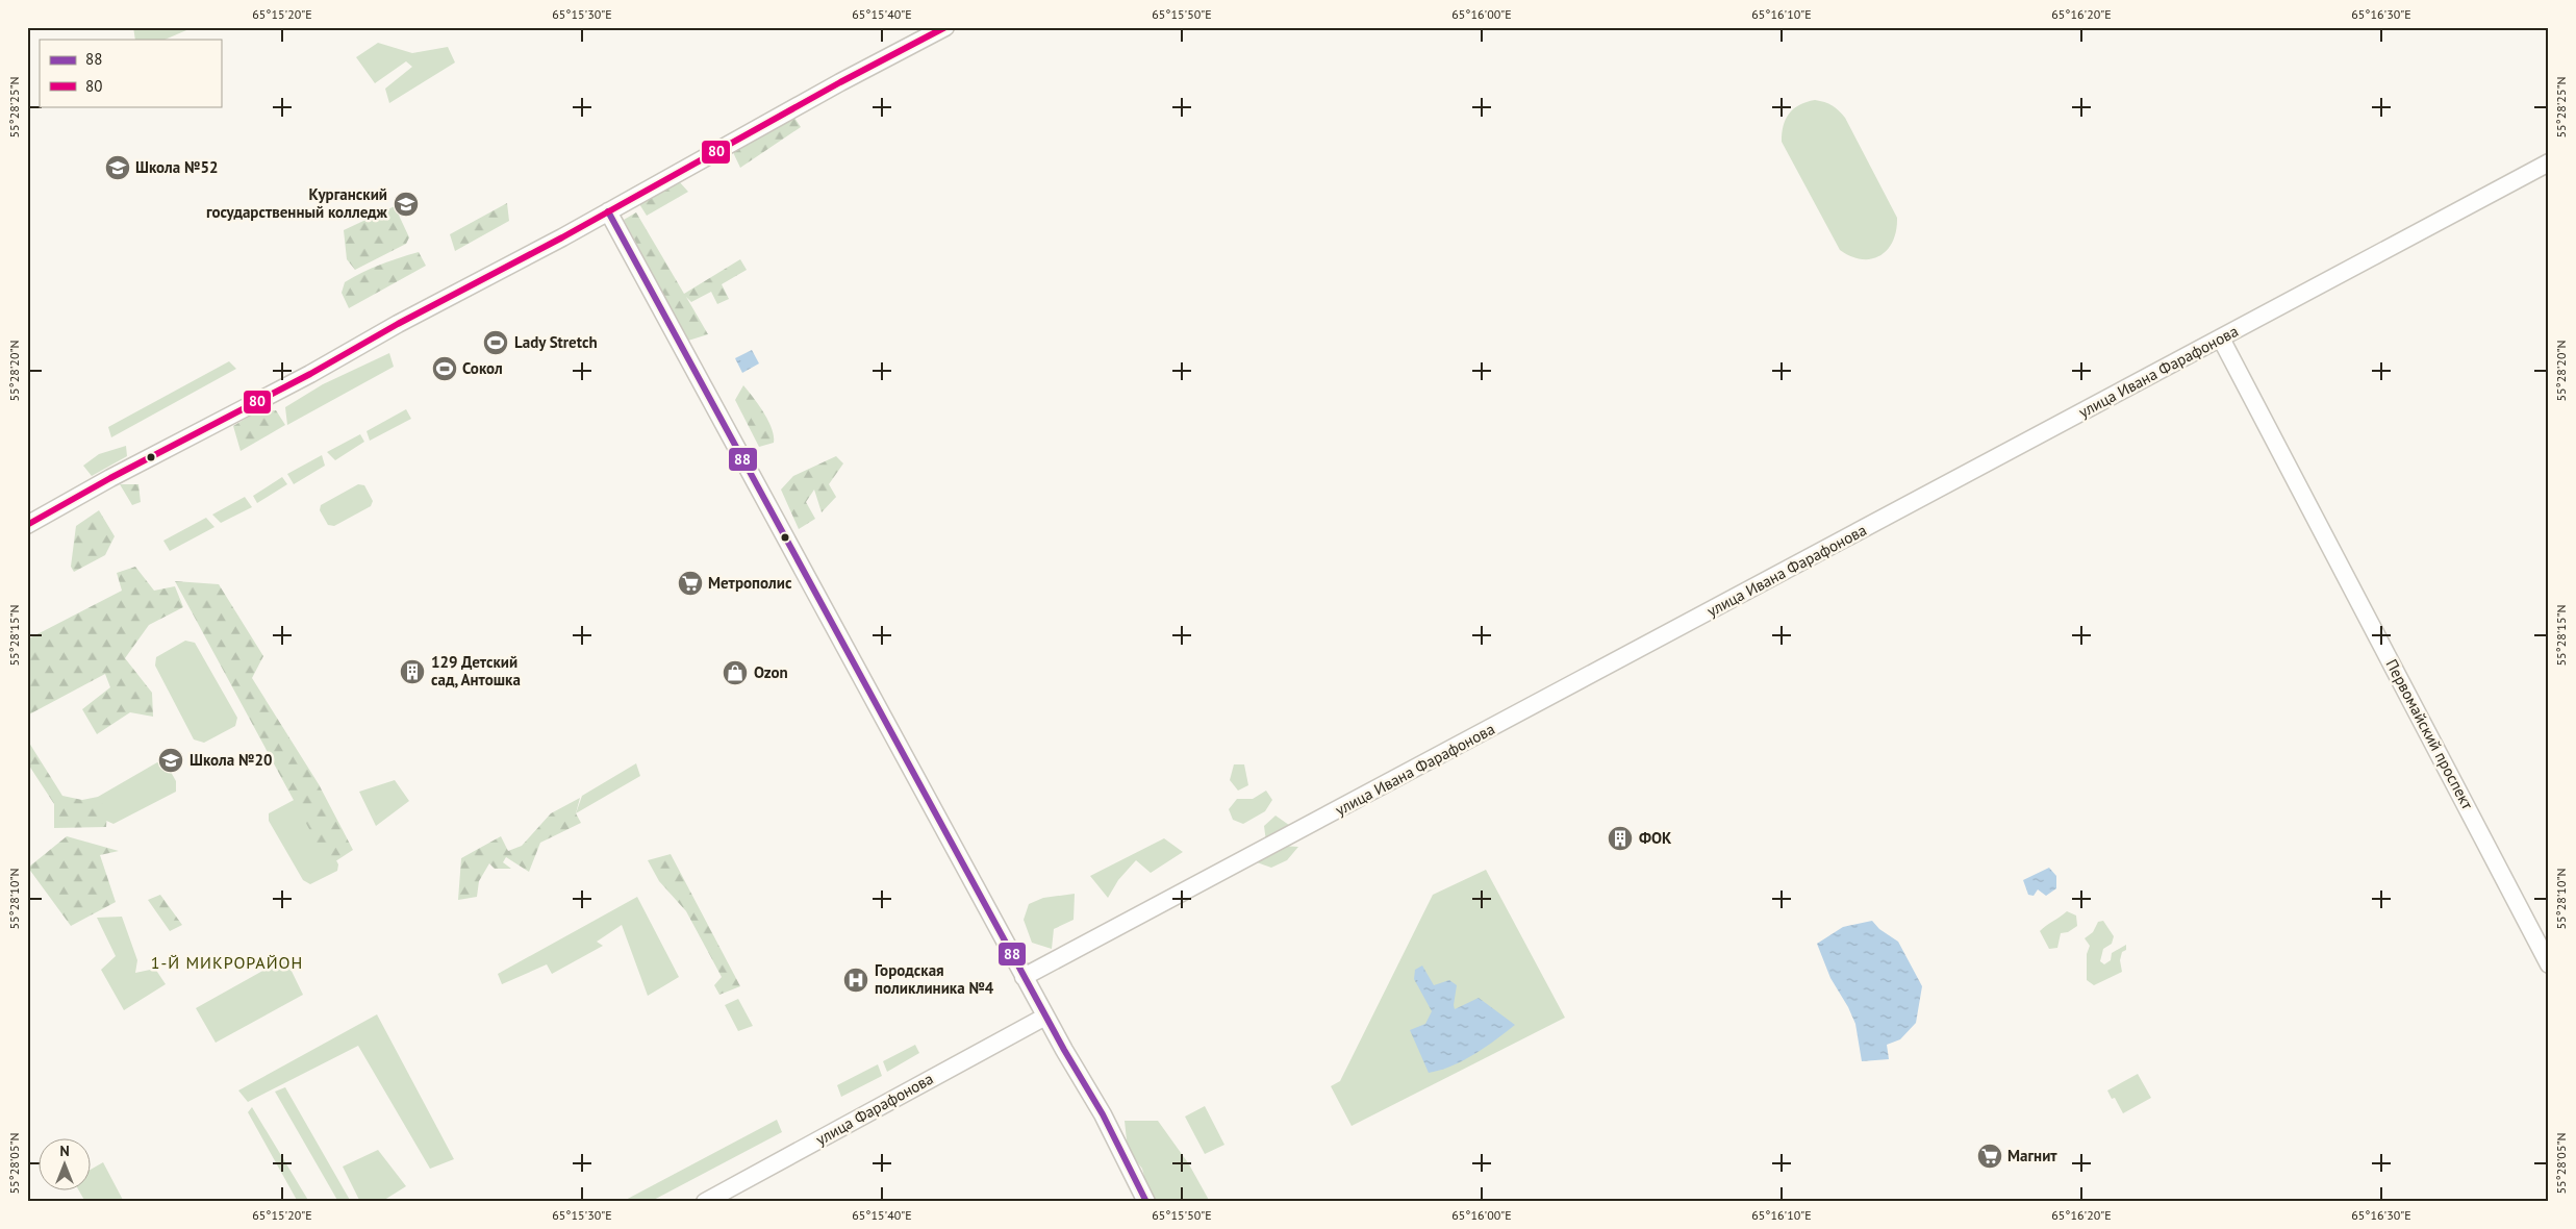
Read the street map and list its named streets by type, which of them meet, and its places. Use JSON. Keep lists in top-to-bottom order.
{
  "streets": {
    "street": ["улица Ивана Фарафонова", "Первомайский проспект", "улица Фарафонова"]
  },
  "crossings": [
    ["улица Ивана Фарафонова", "Первомайский проспект"]
  ],
  "districts": ["1-Й МИКРОРАЙОН"],
  "places": {
    "school or university": ["Школа №52", "Курганский государственный колледж", "Школа №20"],
    "sports": ["Lady Stretch", "Сокол"],
    "supermarket": ["Метрополис", "Магнит"],
    "building": ["129 Детский сад, Антошка", "ФОК"],
    "shop": ["Ozon"],
    "hospital": ["Городская поликлиника №4"]
  },
  "lines": ["transit line 80", "transit line 88"],
  "legend": ["88", "80"],
  "north": "top",
  "coordinates": [
    "65°15'20\"E",
    "65°15'30\"E",
    "65°15'40\"E",
    "65°15'50\"E",
    "65°16'00\"E",
    "65°16'10\"E",
    "65°16'20\"E",
    "65°16'30\"E",
    "55°28'25\"N",
    "55°28'20\"N",
    "55°28'15\"N",
    "55°28'10\"N",
    "55°28'05\"N"
  ]
}
